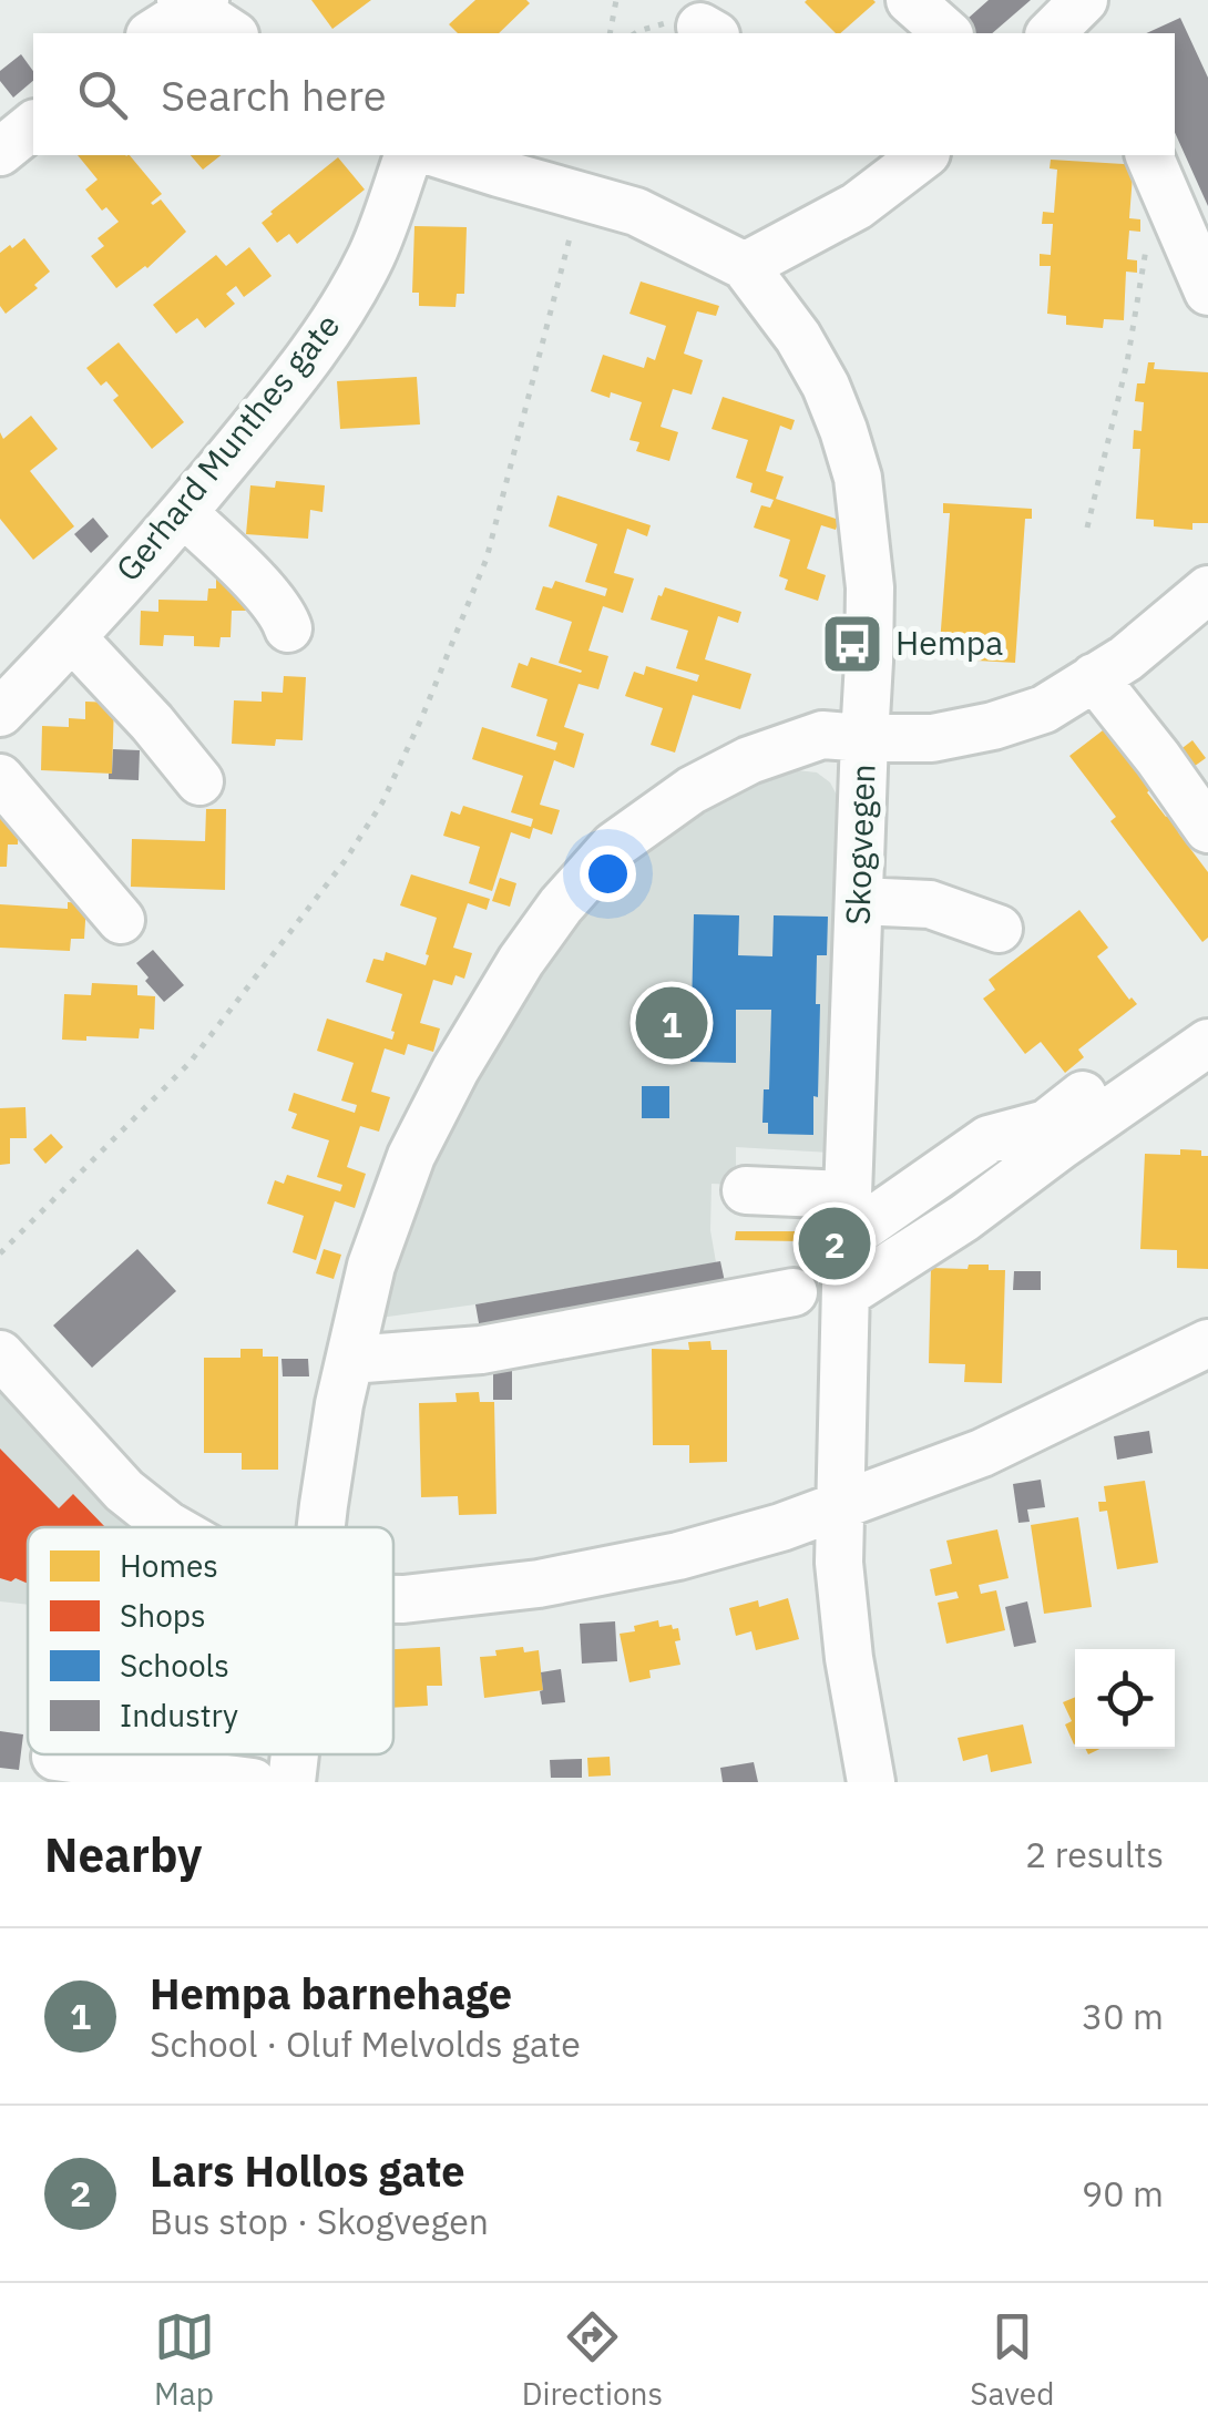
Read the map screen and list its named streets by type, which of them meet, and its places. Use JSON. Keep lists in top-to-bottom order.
{
  "streets": {
    "street": ["Gerhard Munthes gate", "Skogvegen"]
  },
  "places": {
    "bus stop": ["Hempa"]
  },
  "legend": [
    "Homes",
    "Shops",
    "Schools",
    "Industry"
  ],
  "page": {
    "search": "Search here",
    "pins": ["1", "2"],
    "heading": ["Nearby", "2 results"],
    "list": [
      {
        "mark": "1",
        "name": "Hempa barnehage",
        "note": "School · Oluf Melvolds gate",
        "value": "30 m"
      },
      {
        "mark": "2",
        "name": "Lars Hollos gate",
        "note": "Bus stop · Skogvegen",
        "value": "90 m"
      }
    ],
    "nav": ["Map", "Directions", "Saved"]
  }
}
